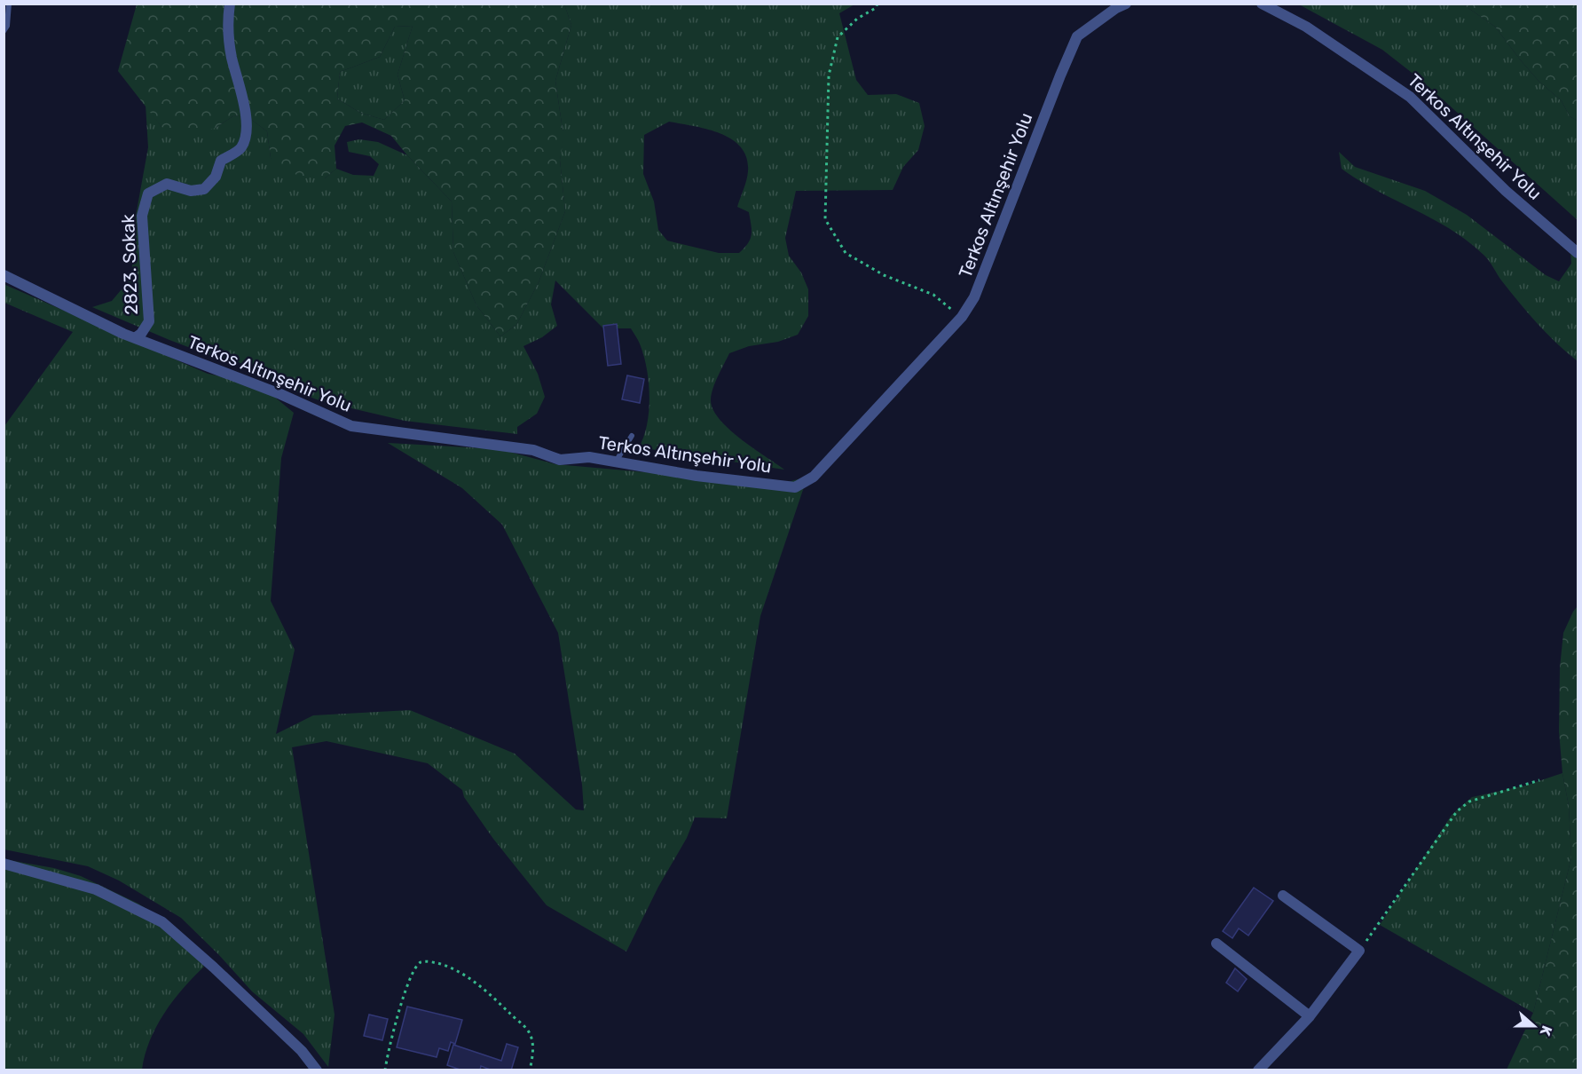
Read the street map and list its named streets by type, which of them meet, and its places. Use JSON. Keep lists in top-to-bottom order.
{
  "streets": {
    "street": ["Terkos Altınşehir Yolu", "2823. Sokak"]
  },
  "crossings": [
    ["Terkos Altınşehir Yolu", "2823. Sokak"]
  ],
  "north": "right"
}
